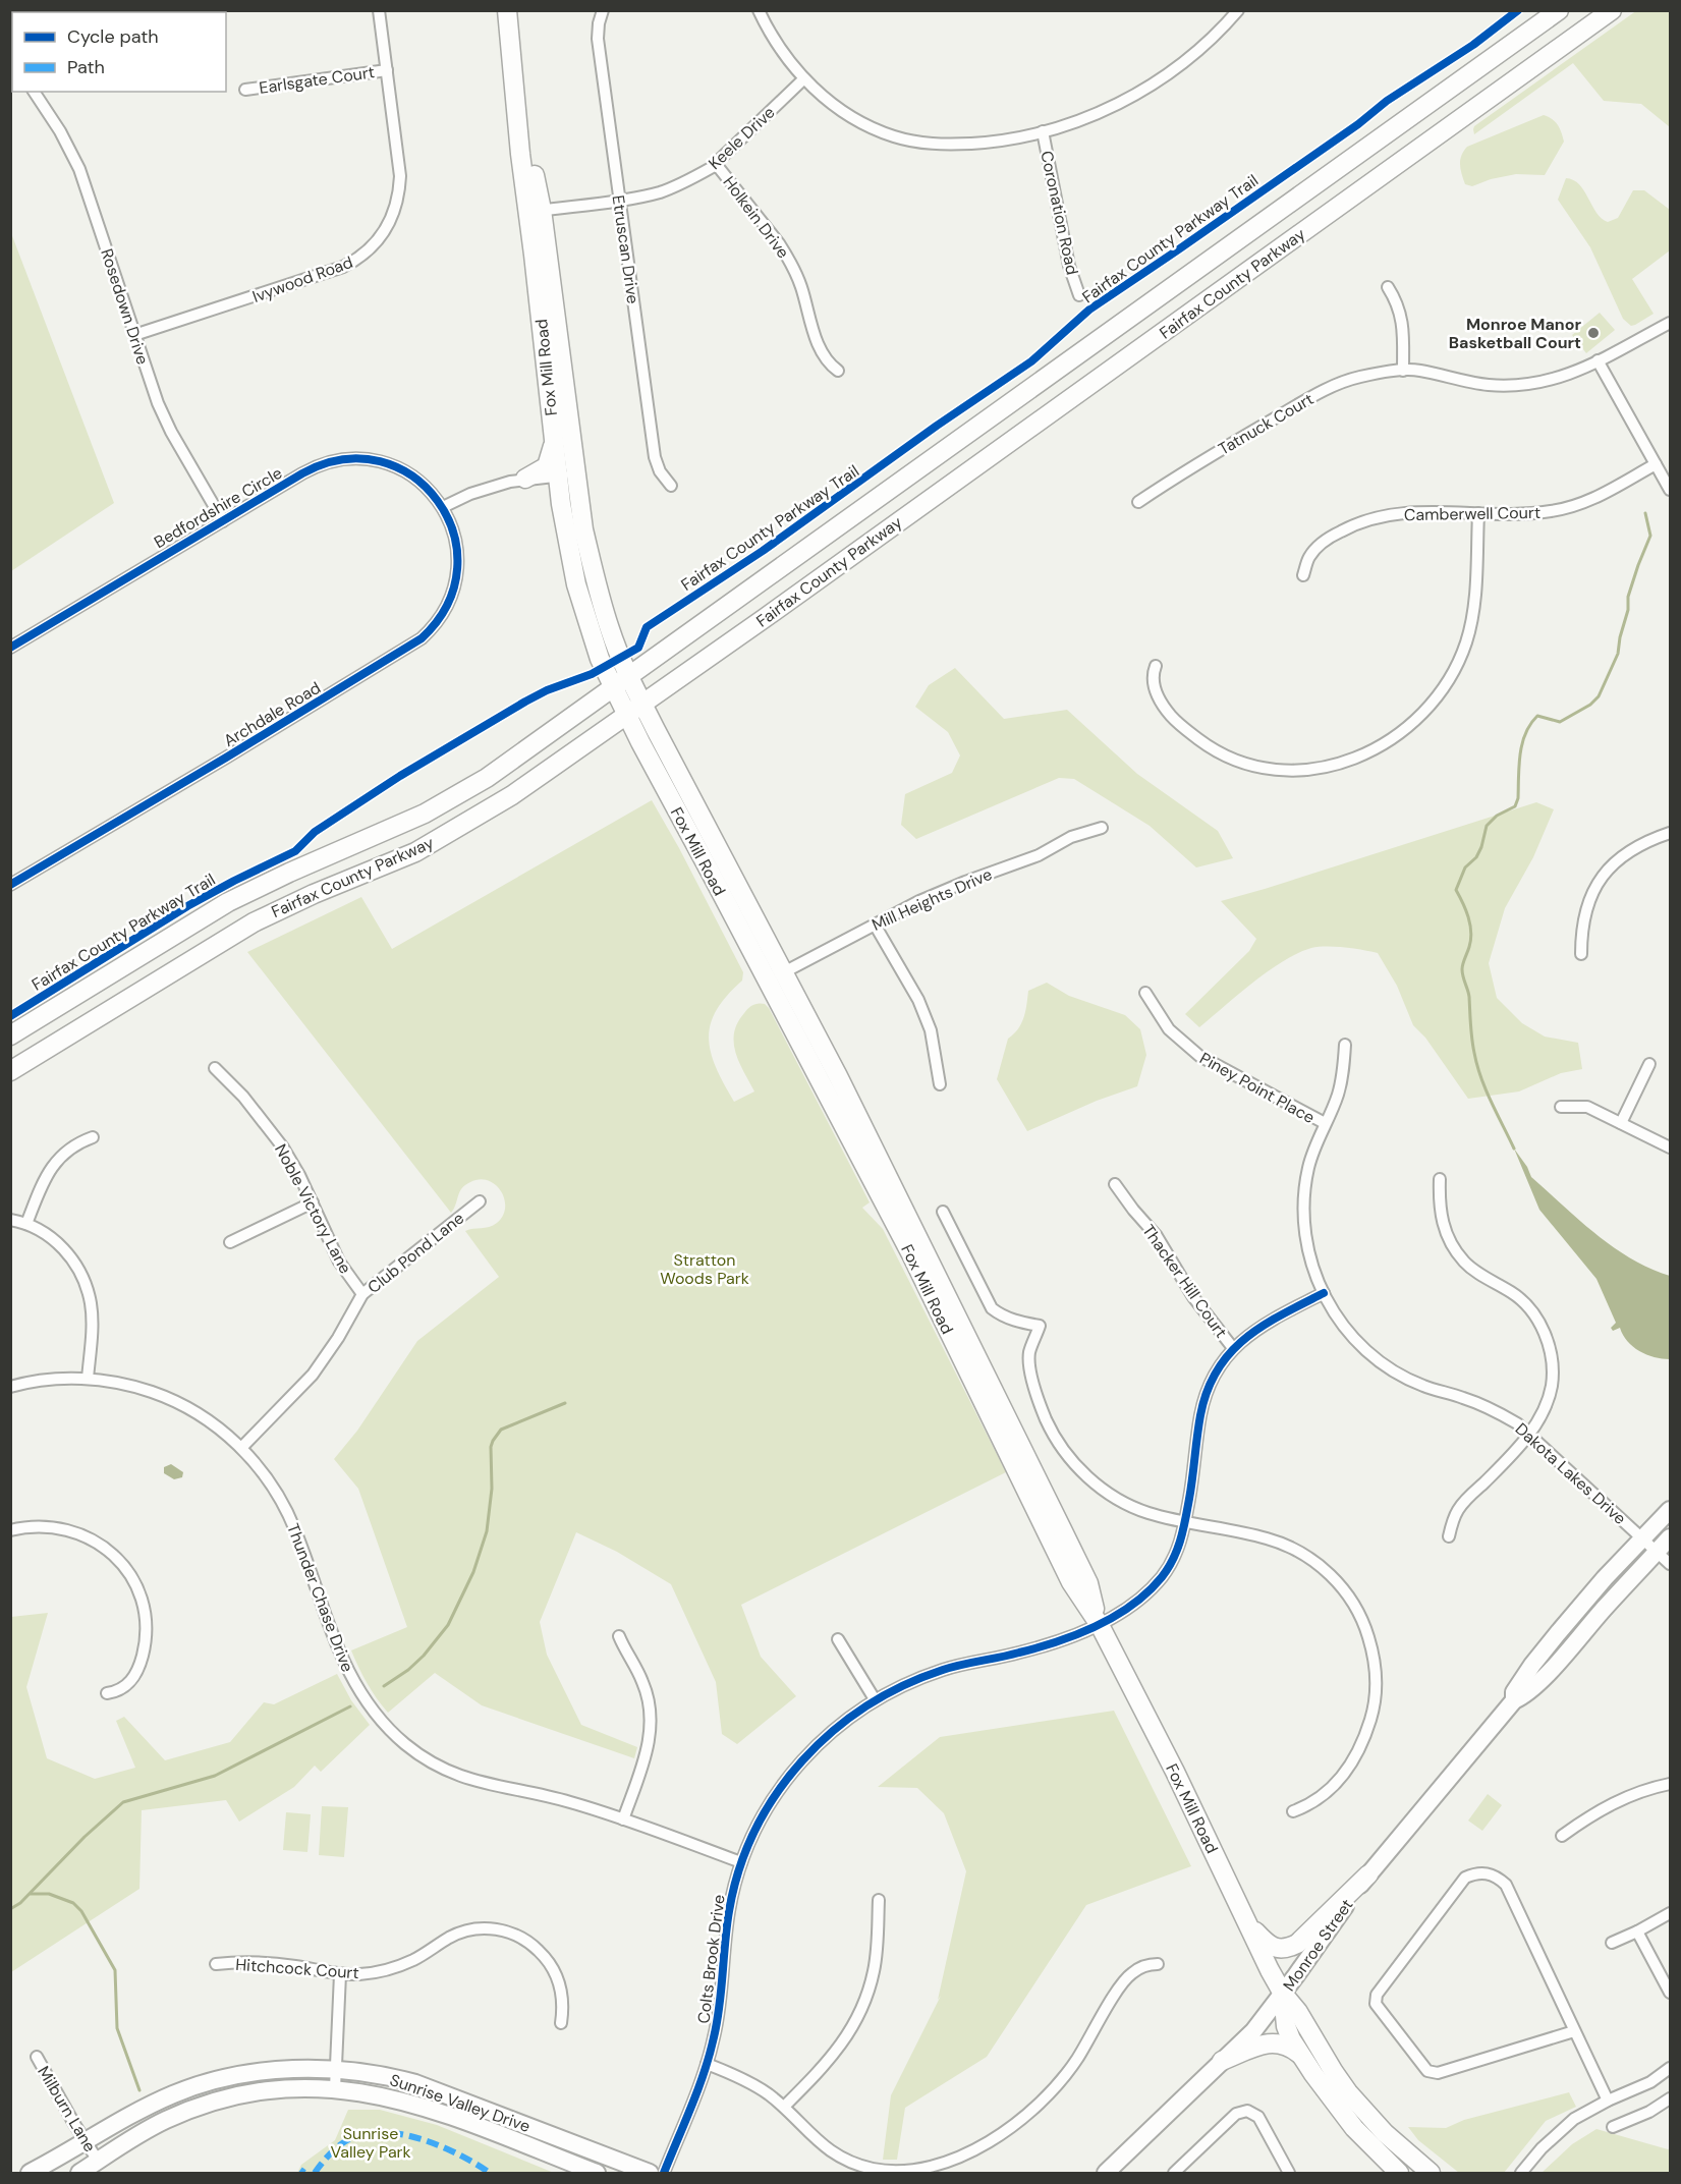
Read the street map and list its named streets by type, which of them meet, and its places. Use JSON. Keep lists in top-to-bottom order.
{
  "streets": {
    "main road": [
      "Fairfax County Parkway",
      "Fox Mill Road",
      "Monroe Street",
      "Sunrise Valley Drive"
    ],
    "street": [
      "Earlsgate Court",
      "Keele Drive",
      "Coronation Road",
      "Holkein Drive",
      "Etruscan Drive",
      "Ivywood Road",
      "Rosedown Drive",
      "Tatnuck Court",
      "Bedfordshire Circle",
      "Camberwell Court",
      "Archdale Road",
      "Mill Heights Drive",
      "Piney Point Place",
      "Noble Victory Lane",
      "Club Pond Lane",
      "Thacker Hill Court",
      "Dakota Lakes Drive",
      "Thunder Chase Drive",
      "Colts Brook Drive",
      "Hitchcock Court",
      "Milburn Lane"
    ],
    "cycle path": ["Fairfax County Parkway Trail"]
  },
  "crossings": [
    ["Earlsgate Court", "Ivywood Road"],
    ["Keele Drive", "Holkein Drive"],
    ["Keele Drive", "Etruscan Drive"],
    ["Keele Drive", "Fox Mill Road"],
    ["Ivywood Road", "Rosedown Drive"],
    ["Fairfax County Parkway", "Fox Mill Road"],
    ["Rosedown Drive", "Bedfordshire Circle"],
    ["Fox Mill Road", "Mill Heights Drive"],
    ["Fox Mill Road", "Monroe Street"],
    ["Fox Mill Road", "Colts Brook Drive"],
    ["Bedfordshire Circle", "Archdale Road"],
    ["Piney Point Place", "Dakota Lakes Drive"],
    ["Noble Victory Lane", "Club Pond Lane"],
    ["Club Pond Lane", "Thunder Chase Drive"],
    ["Thacker Hill Court", "Colts Brook Drive"],
    ["Dakota Lakes Drive", "Monroe Street"],
    ["Dakota Lakes Drive", "Colts Brook Drive"],
    ["Thunder Chase Drive", "Colts Brook Drive"],
    ["Sunrise Valley Drive", "Milburn Lane"]
  ],
  "parks": ["Stratton Woods Park", "Sunrise Valley Park"],
  "places": ["Monroe Manor Basketball Court"],
  "legend": ["Cycle path", "Path"]
}
